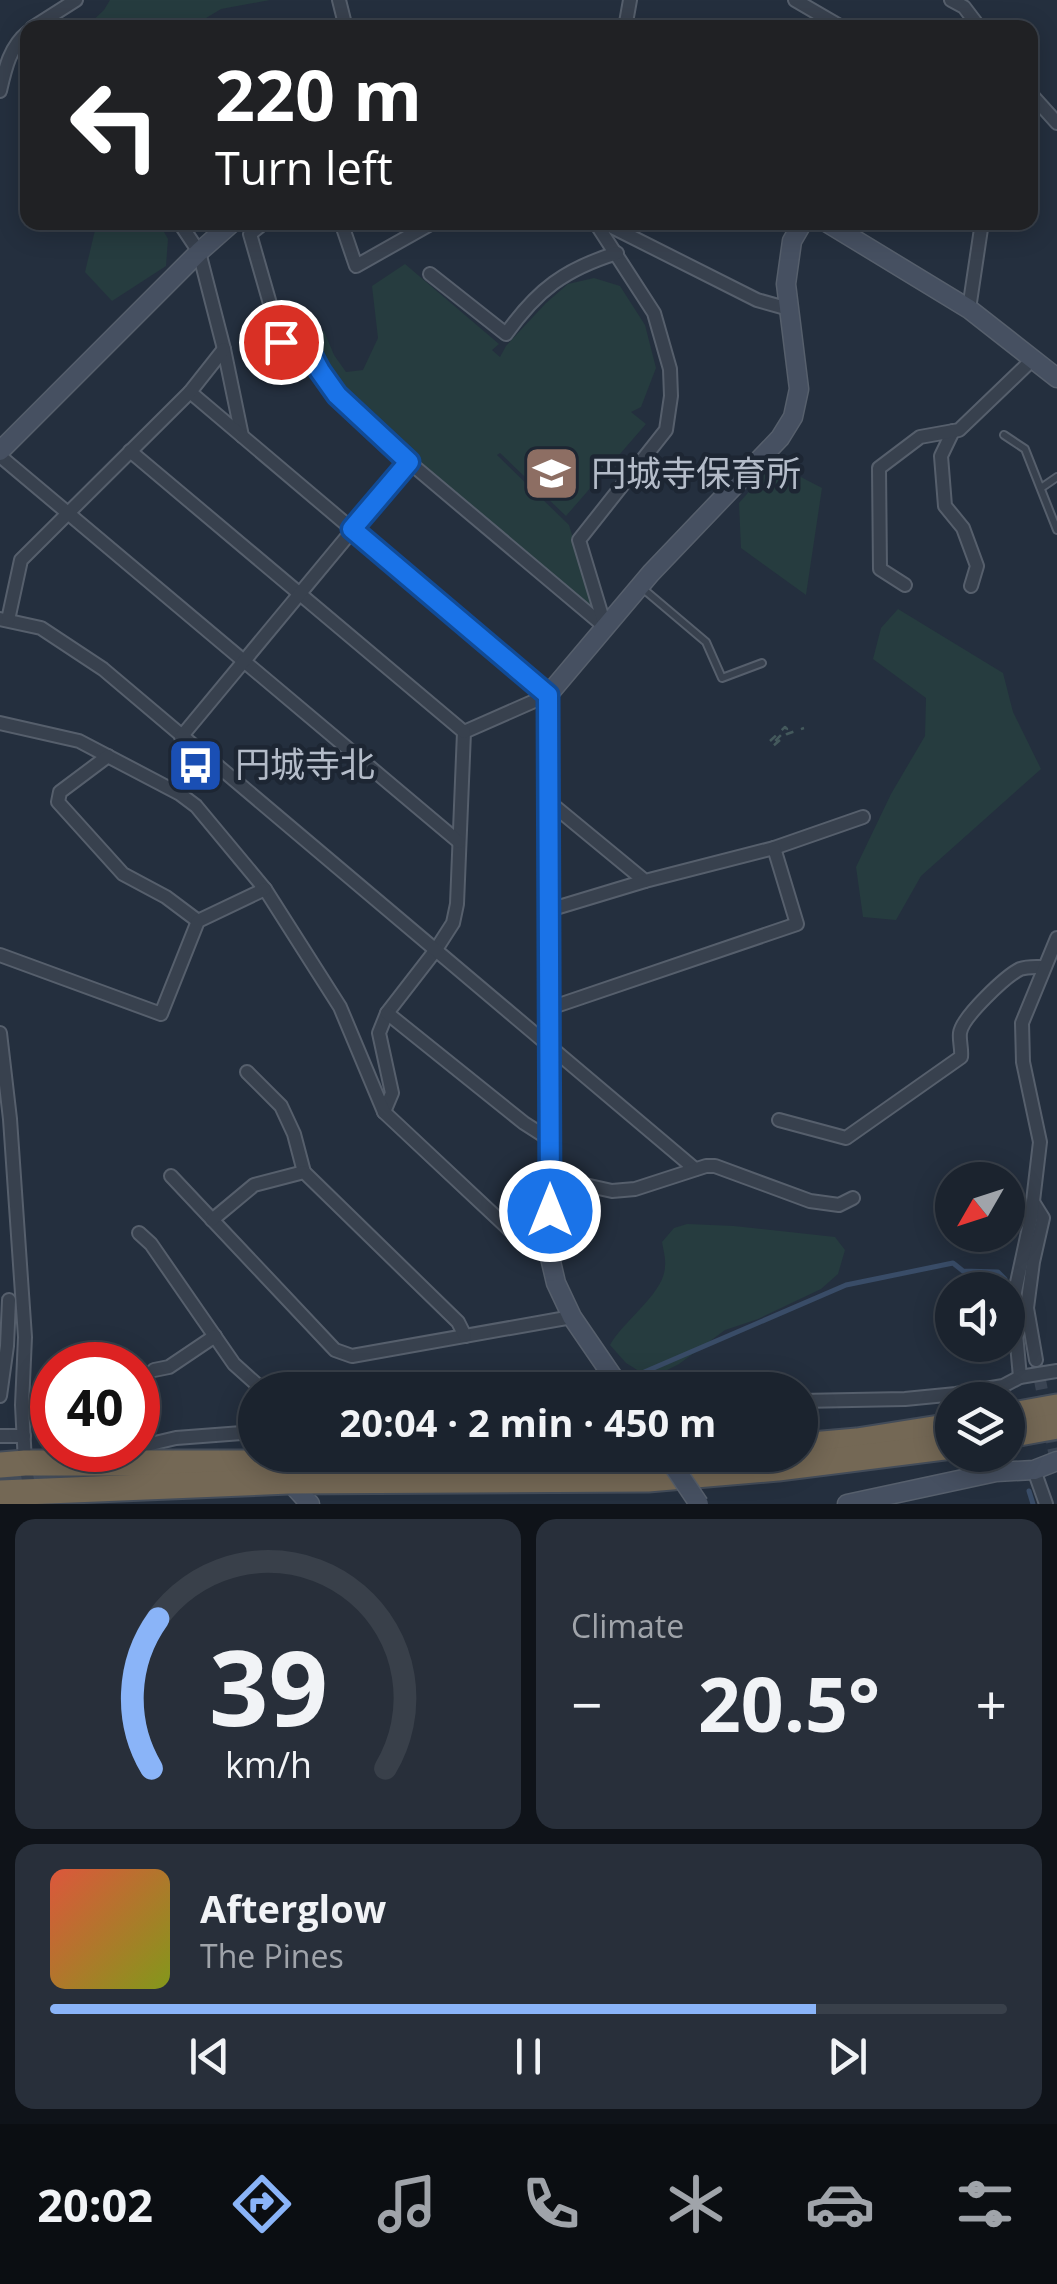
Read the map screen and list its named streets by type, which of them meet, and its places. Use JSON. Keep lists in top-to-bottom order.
{
  "places": {
    "school or university": ["円城寺保育所"],
    "bus stop": ["円城寺北"]
  },
  "north": "bottom left",
  "page": {
    "turn": ["220 m", "Turn left"],
    "limit": "40",
    "trip": "20:04 · 2 min · 450 m",
    "tile": "Climate",
    "heat": ["−", "20.5°", "+"],
    "song": ["Afterglow", "The Pines"],
    "tabs": "20:02",
    "gauge": ["39", "km/h"]
  }
}
